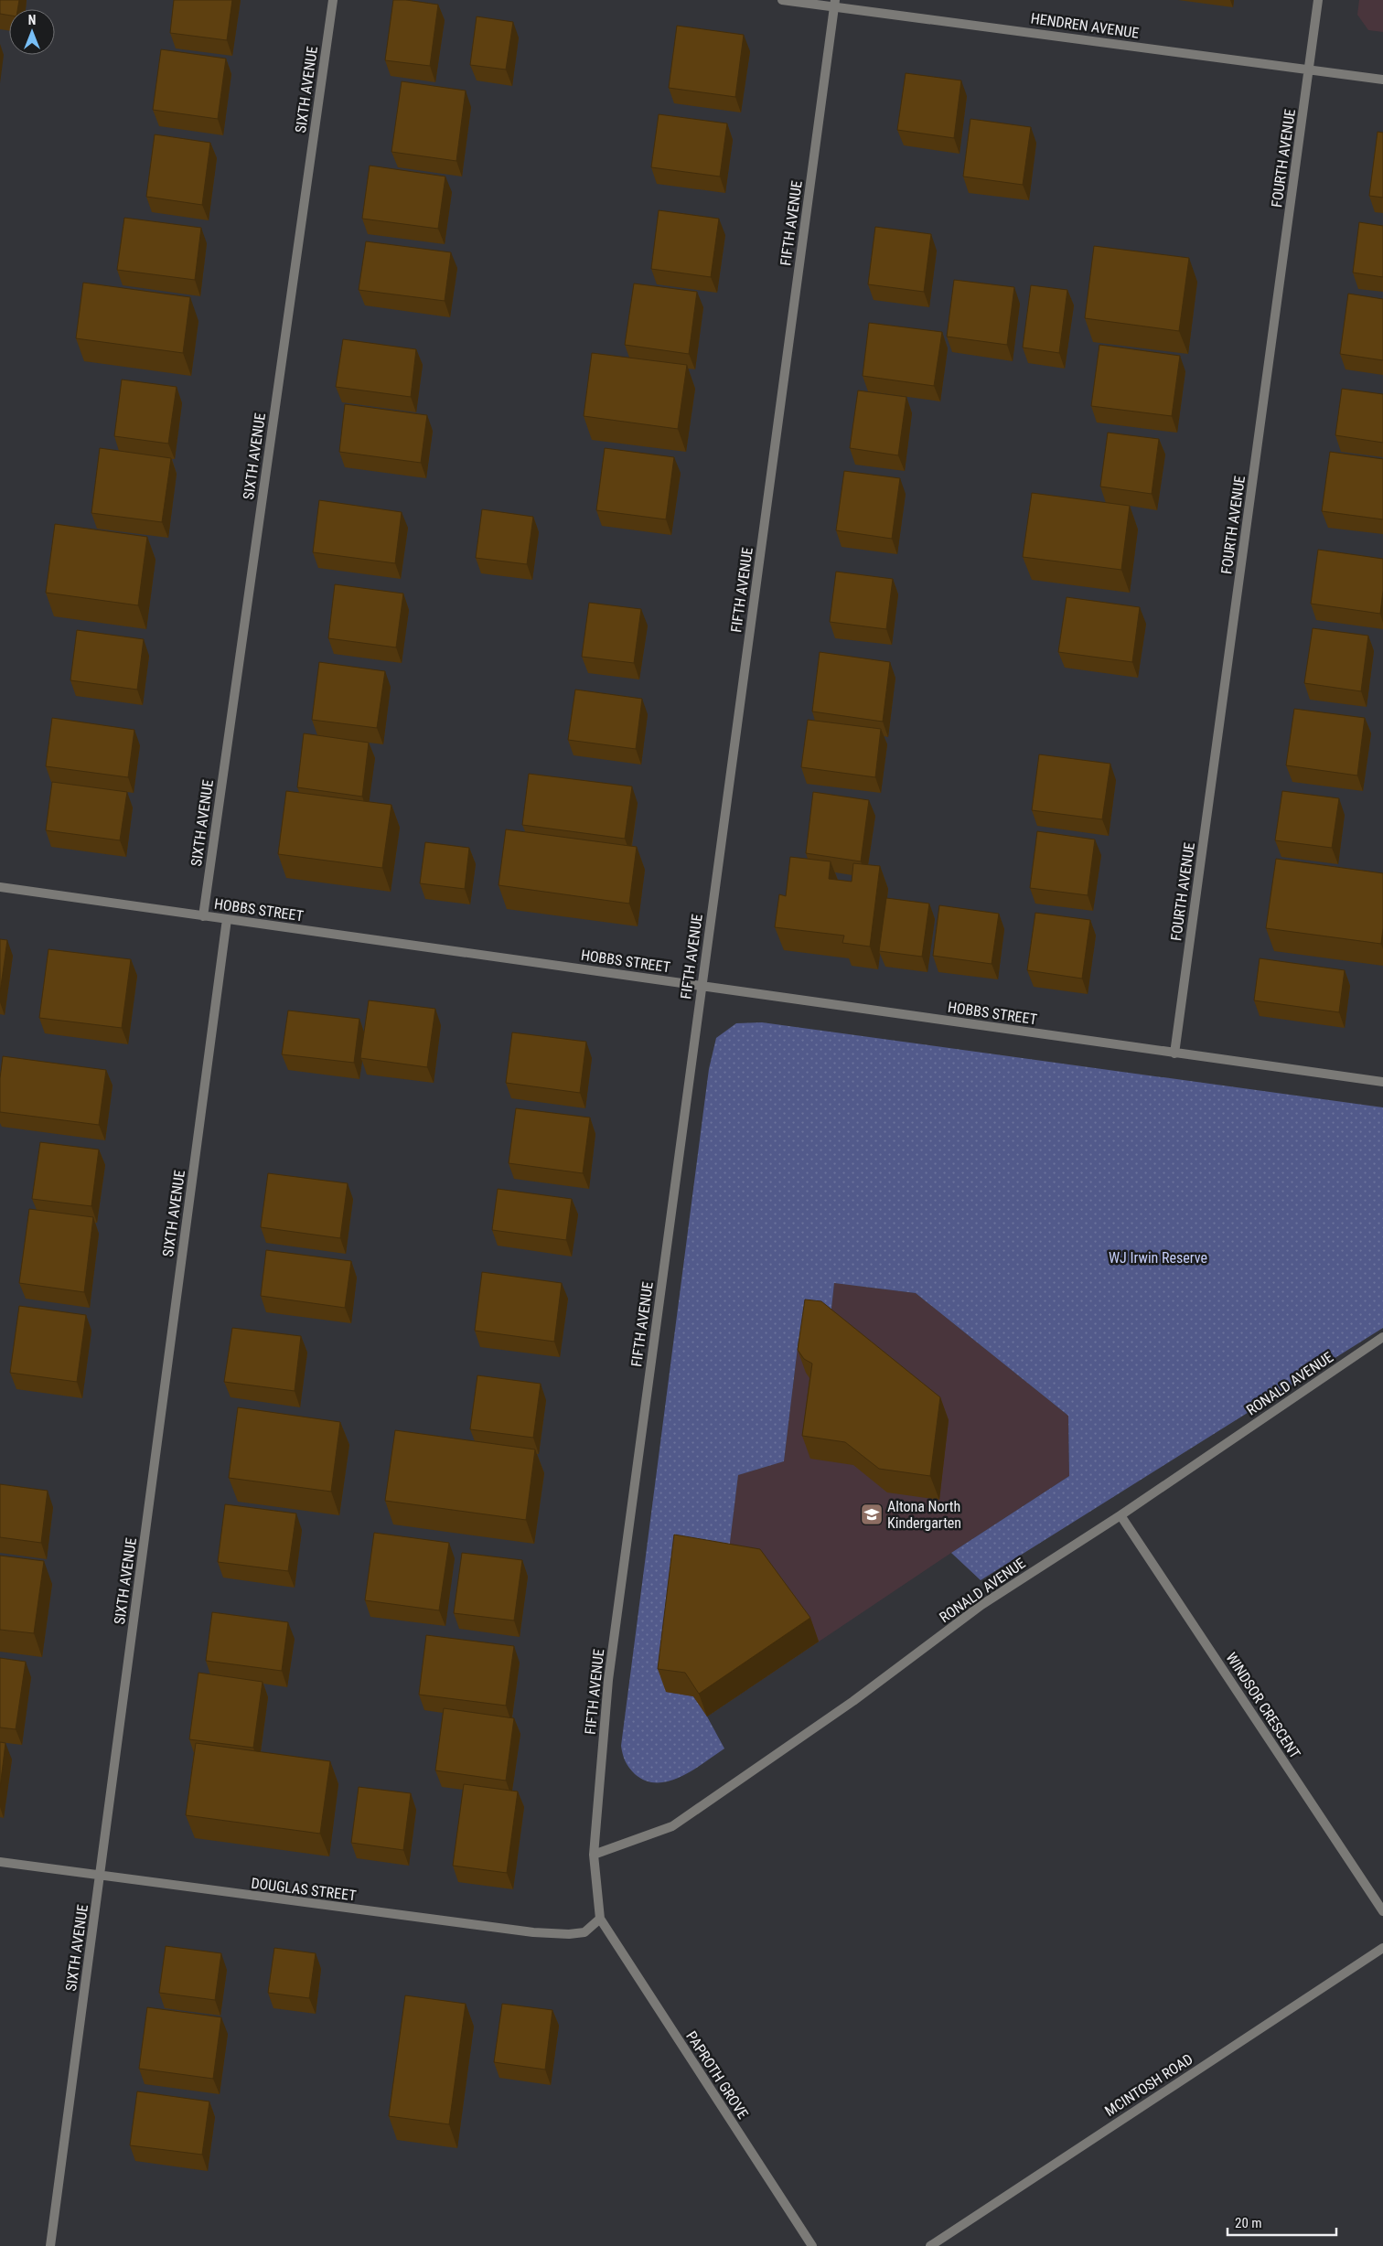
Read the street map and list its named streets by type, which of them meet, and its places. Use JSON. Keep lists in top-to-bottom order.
{
  "streets": {
    "street": [
      "HENDREN AVENUE",
      "SIXTH AVENUE",
      "FOURTH AVENUE",
      "FIFTH AVENUE",
      "HOBBS STREET",
      "RONALD AVENUE",
      "WINDSOR CRESCENT",
      "DOUGLAS STREET",
      "PAPROTH GROVE",
      "MCINTOSH ROAD"
    ]
  },
  "crossings": [
    ["HENDREN AVENUE", "FOURTH AVENUE"],
    ["HENDREN AVENUE", "FIFTH AVENUE"],
    ["SIXTH AVENUE", "HOBBS STREET"],
    ["SIXTH AVENUE", "DOUGLAS STREET"],
    ["FOURTH AVENUE", "HOBBS STREET"],
    ["FIFTH AVENUE", "HOBBS STREET"],
    ["FIFTH AVENUE", "RONALD AVENUE"],
    ["FIFTH AVENUE", "DOUGLAS STREET"],
    ["FIFTH AVENUE", "PAPROTH GROVE"],
    ["RONALD AVENUE", "WINDSOR CRESCENT"],
    ["DOUGLAS STREET", "PAPROTH GROVE"]
  ],
  "parks": ["WJ Irwin Reserve"],
  "places": {
    "school or university": ["Altona North Kindergarten"]
  },
  "scale_bar": "20 m",
  "north": "top"
}
